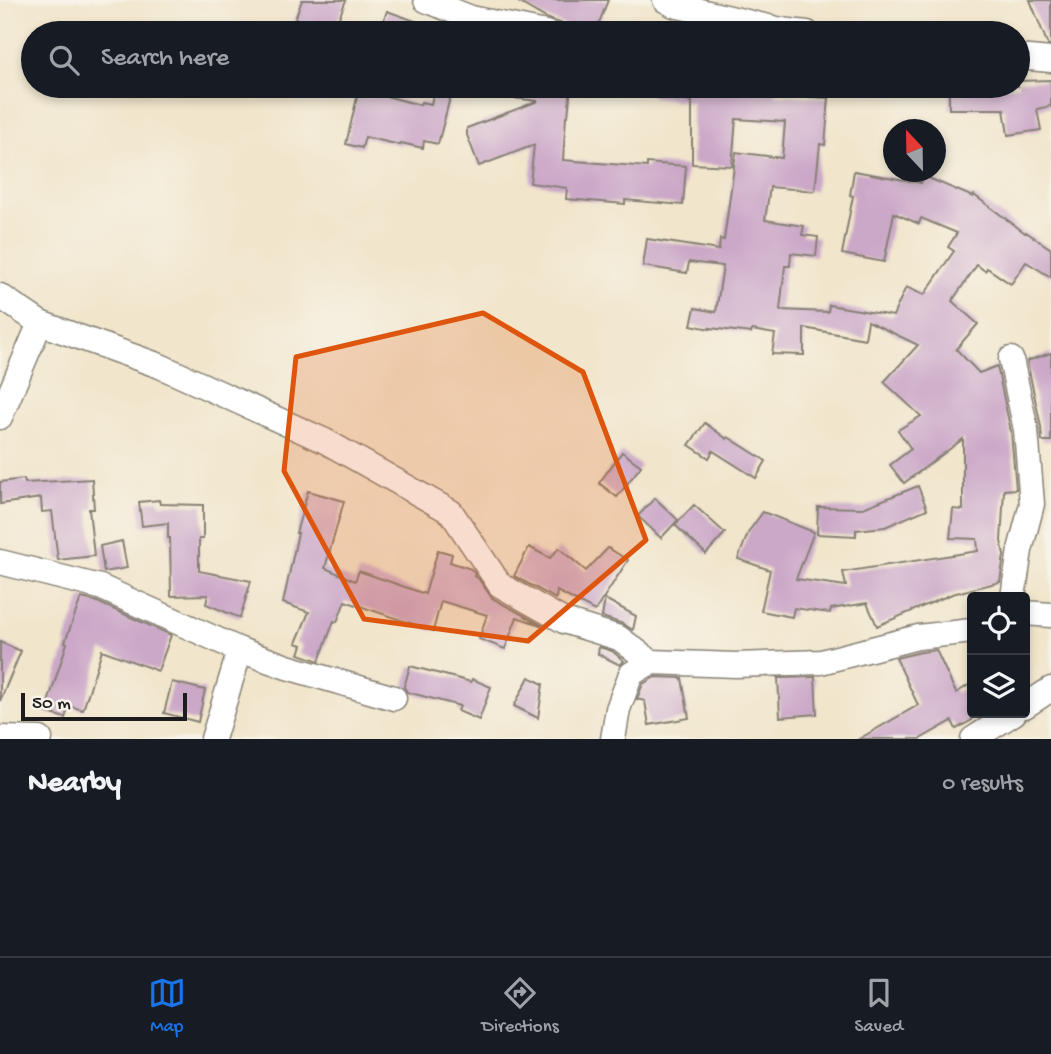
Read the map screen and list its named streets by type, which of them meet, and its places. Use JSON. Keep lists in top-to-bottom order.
{
  "scale_bar": "50 m",
  "north": "top",
  "page": {
    "search": "Search here",
    "scale": "50 m",
    "heading": ["Nearby", "0 results"],
    "nav": ["Map", "Directions", "Saved"]
  }
}
